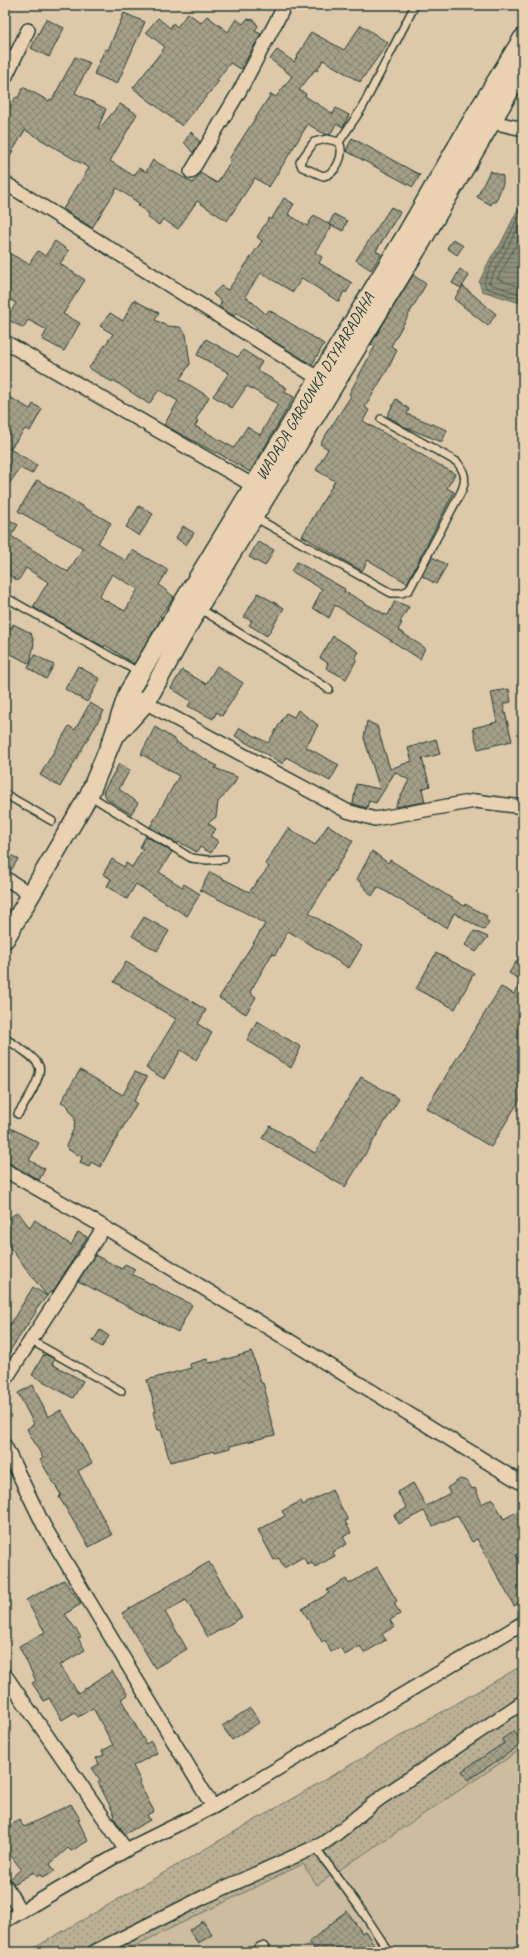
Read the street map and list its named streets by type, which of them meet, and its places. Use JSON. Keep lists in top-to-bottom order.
{
  "streets": {
    "main road": ["WADADA GAROONKA DIYAARADAHA"]
  }
}
